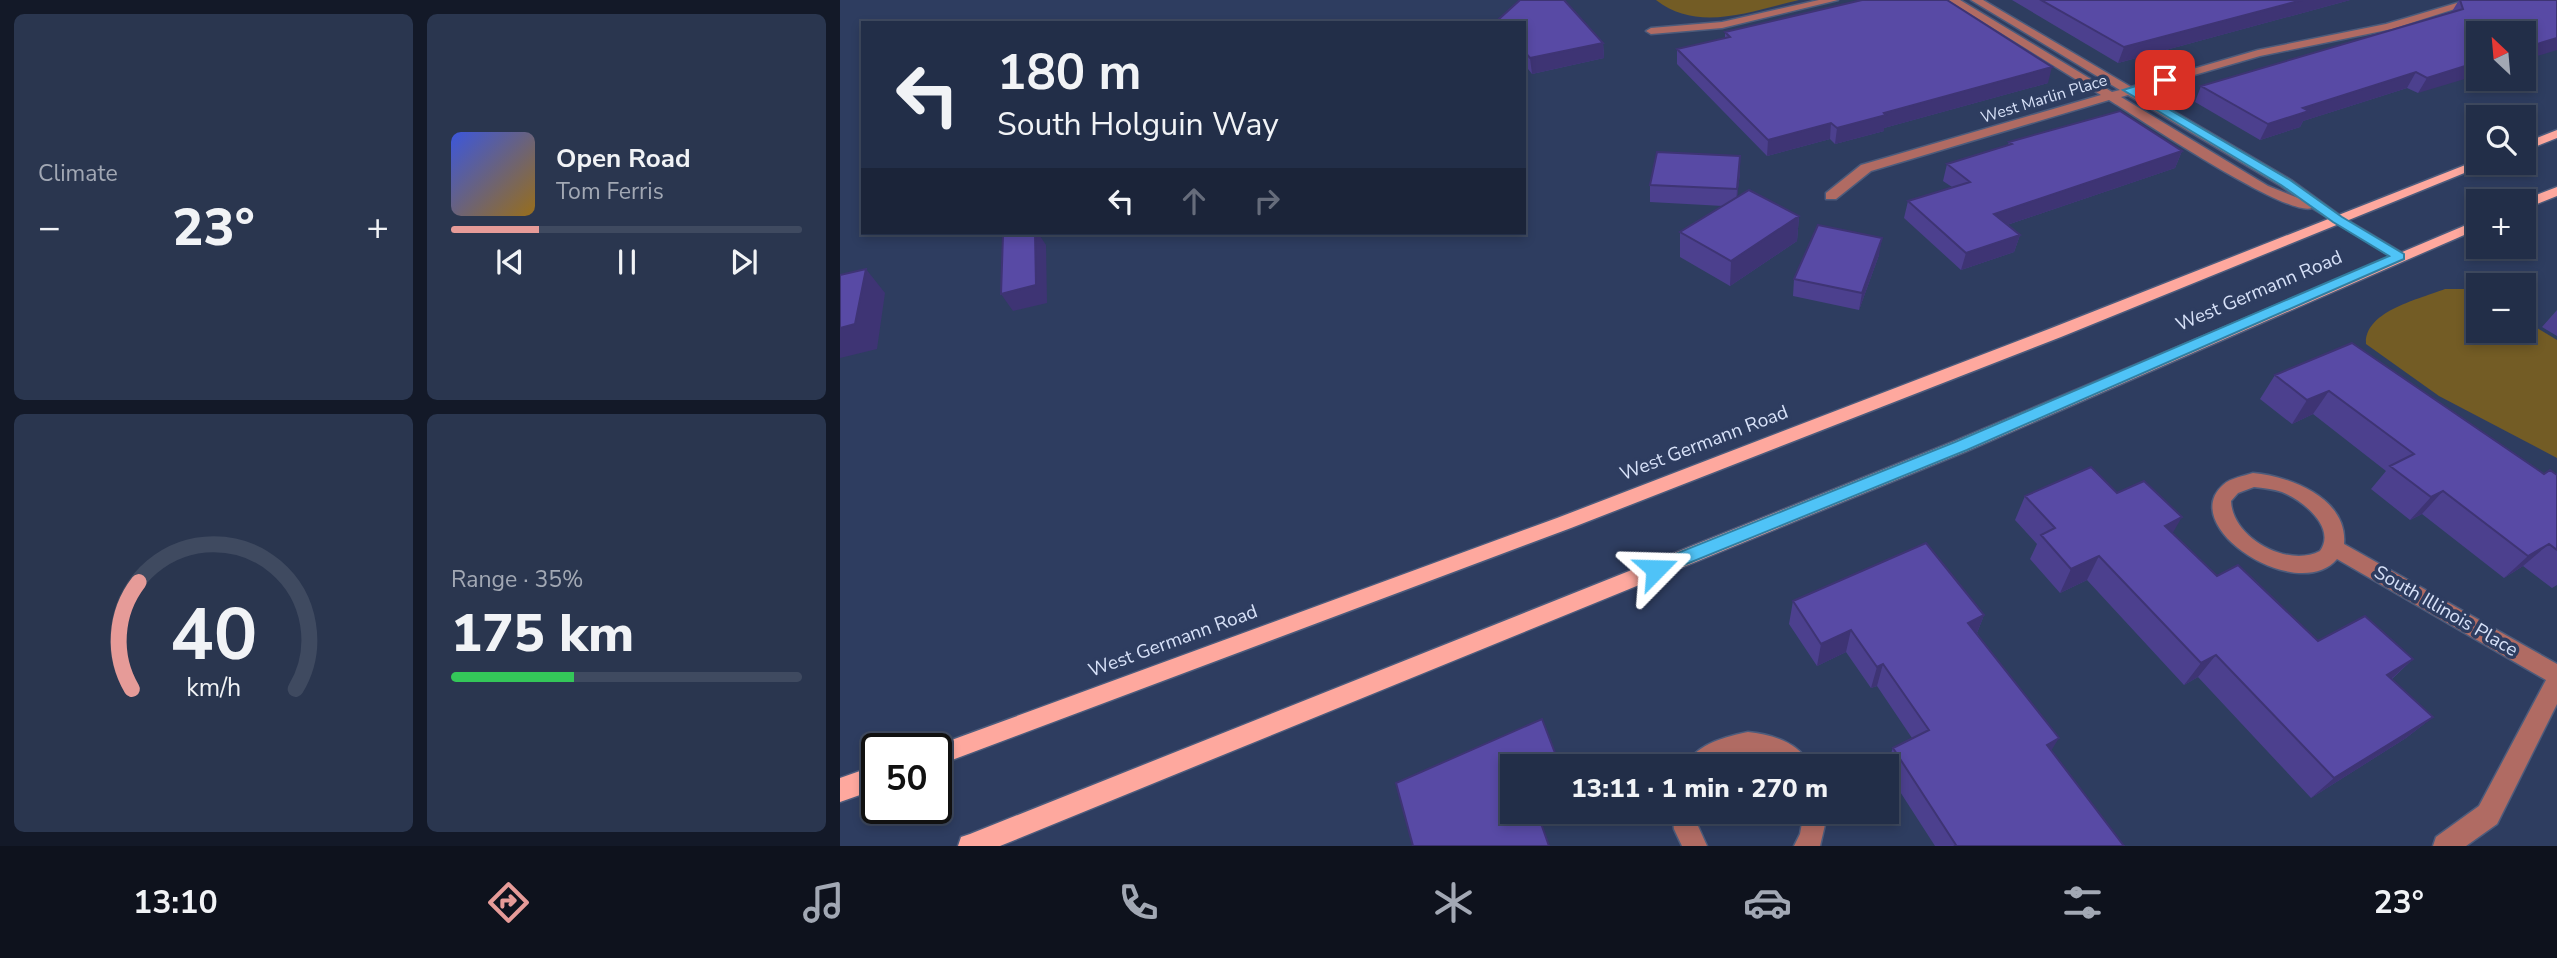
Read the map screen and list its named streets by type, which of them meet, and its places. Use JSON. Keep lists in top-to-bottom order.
{
  "streets": {
    "main road": ["West Germann Road"],
    "street": ["West Marlin Place", "South Illinois Place"]
  },
  "north": "top left",
  "page": {
    "tile": [
      "Climate",
      ["Range · 35%", "175 km"]
    ],
    "map_buttons": ["+", "−"],
    "turn": ["180 m", "South Holguin Way"],
    "song": ["Open Road", "Tom Ferris"],
    "heat": ["−", "23°", "+"],
    "limit": "50",
    "trip": "13:11 · 1 min · 270 m",
    "tabs": ["13:10", "23°"],
    "gauge": ["40", "km/h"]
  }
}
